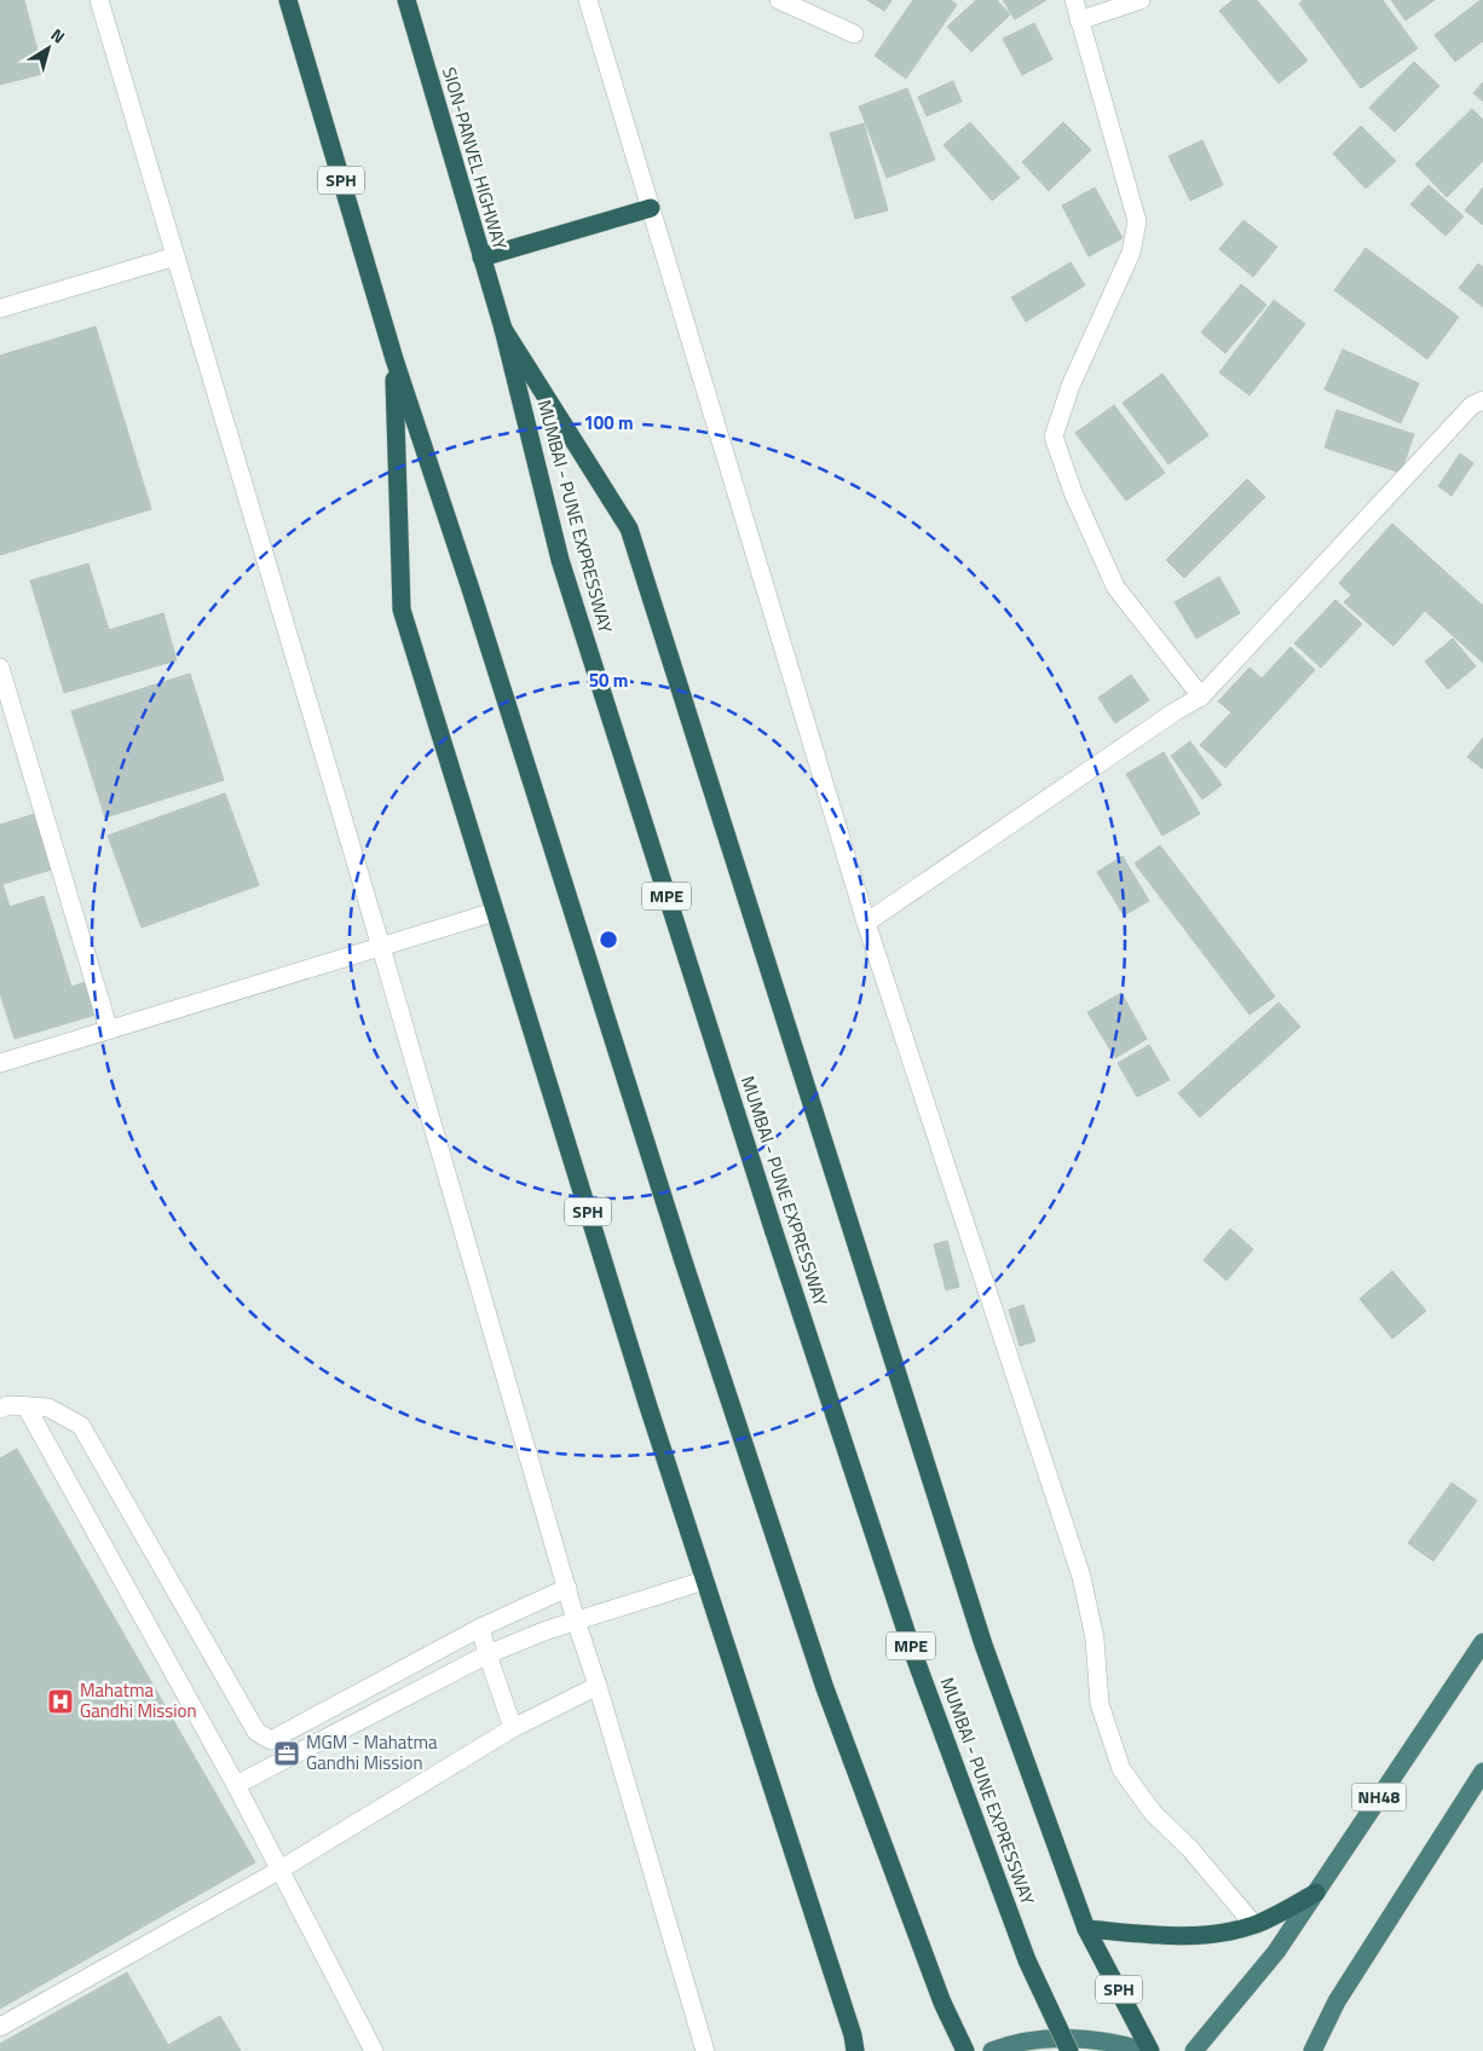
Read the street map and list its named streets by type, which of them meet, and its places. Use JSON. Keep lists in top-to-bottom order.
{
  "streets": {
    "highway": [
      "SION-PANVEL HIGHWAY",
      "SPH",
      "MUMBAI - PUNE EXPRESSWAY",
      "MPE",
      "NH48"
    ]
  },
  "crossings": [
    ["SION-PANVEL HIGHWAY", "SPH"],
    ["SION-PANVEL HIGHWAY", "MUMBAI - PUNE EXPRESSWAY"],
    ["SPH", "MUMBAI - PUNE EXPRESSWAY"]
  ],
  "places": {
    "hospital": ["Mahatma Gandhi Mission"],
    "office": ["MGM - Mahatma Gandhi Mission"]
  },
  "north": "top right",
  "rings": ["100 m", "50 m"]
}
